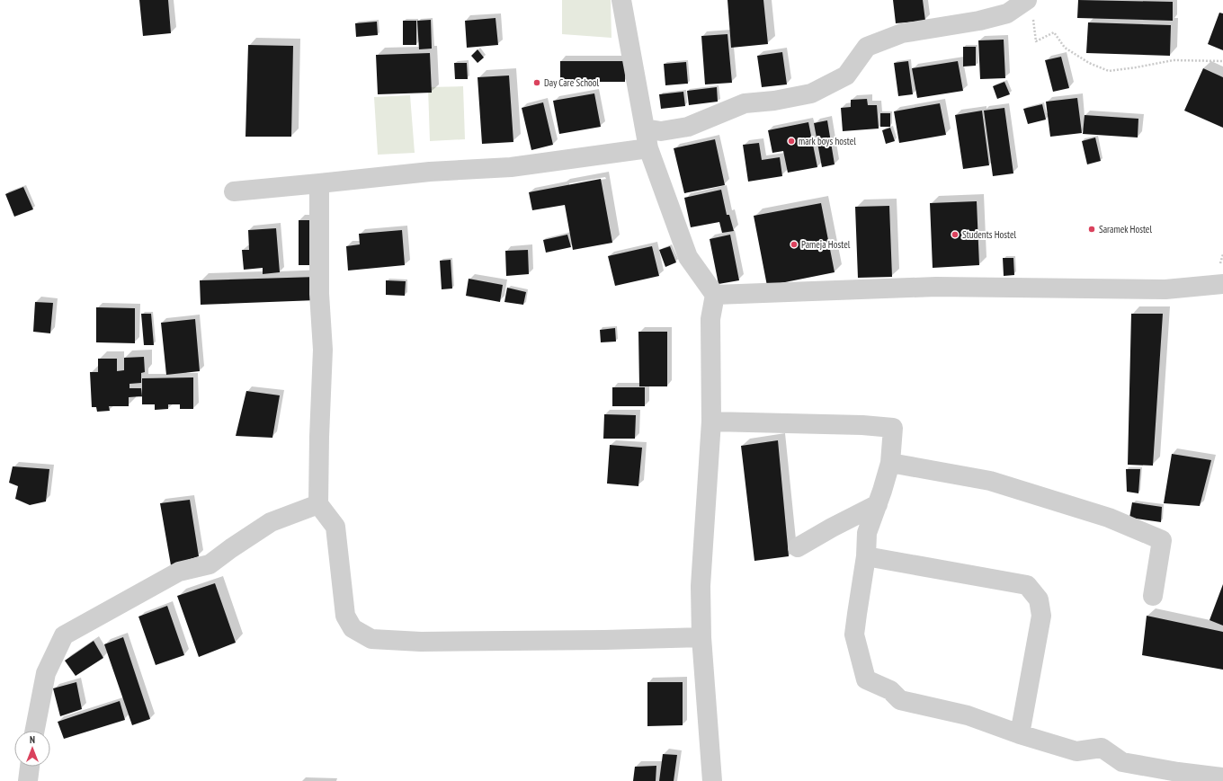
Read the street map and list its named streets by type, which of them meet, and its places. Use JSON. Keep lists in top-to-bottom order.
{
  "places": [
    "Day Care School",
    "mark boys hostel",
    "Saramek Hostel",
    "Students Hostel",
    "Pameja Hostel"
  ],
  "north": "top"
}
